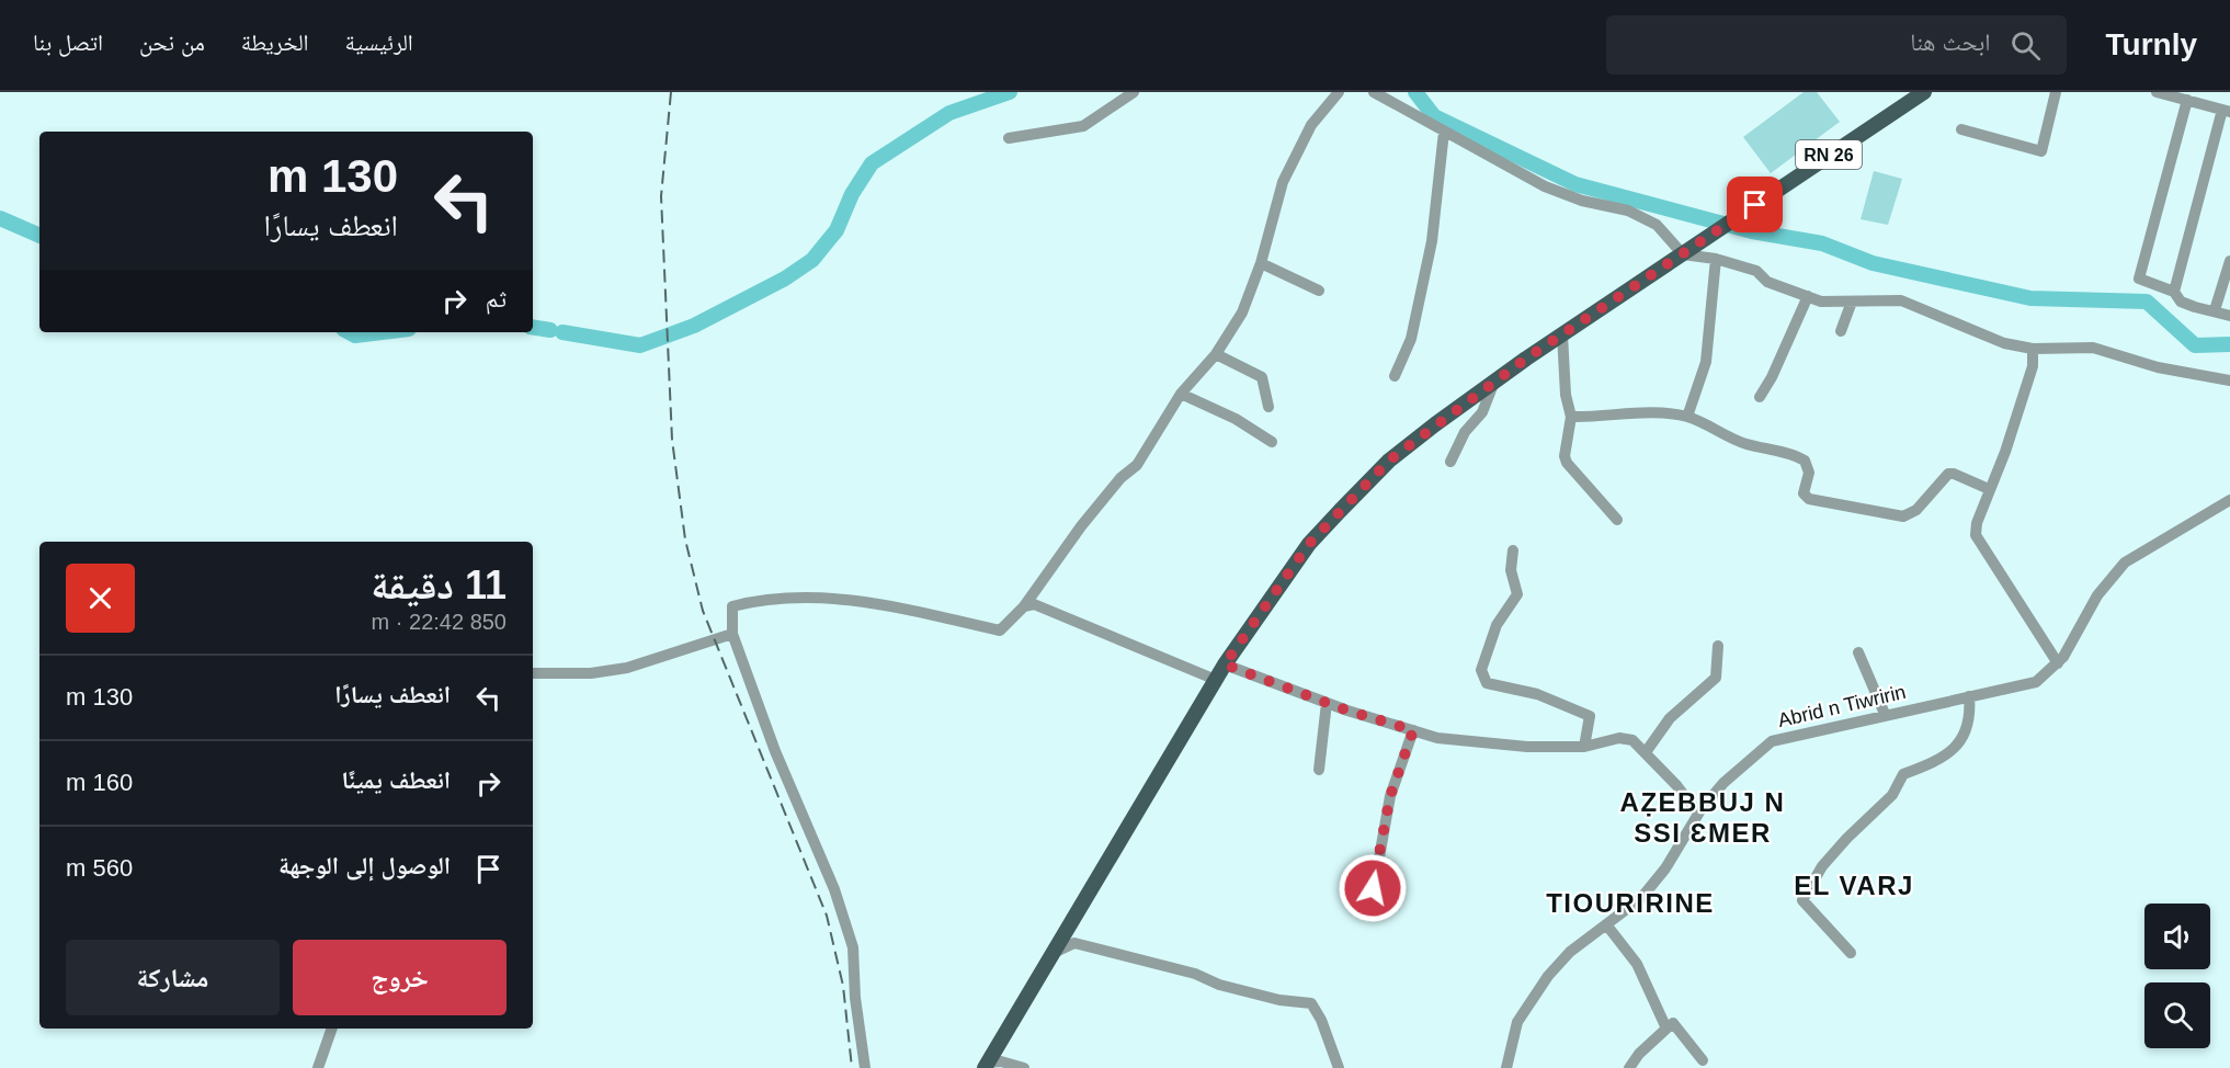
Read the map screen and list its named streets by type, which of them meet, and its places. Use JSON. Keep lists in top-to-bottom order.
{
  "streets": {
    "main road": ["RN 26"],
    "street": ["Abrid n Tiwririn"]
  },
  "districts": ["AẒEBBUJ N SSI ƐMER", "EL VARJ", "TIOURIRINE"],
  "page": {
    "header": "Turnly",
    "search": "ابحث هنا",
    "nav": [
      "الرئيسية",
      "الخريطة",
      "من نحن",
      "اتصل بنا"
    ],
    "turn": ["130 m", "انعطف يسارًا"],
    "then": "ثم",
    "heading": ["11 دقيقة", "850 m · 22:42"],
    "list": [
      {
        "name": "انعطف يسارًا",
        "value": "130 m"
      },
      {
        "name": "انعطف يمينًا",
        "value": "160 m"
      },
      {
        "name": "الوصول إلى الوجهة",
        "value": "560 m"
      }
    ],
    "buttons": ["خروج", "مشاركة"]
  }
}
